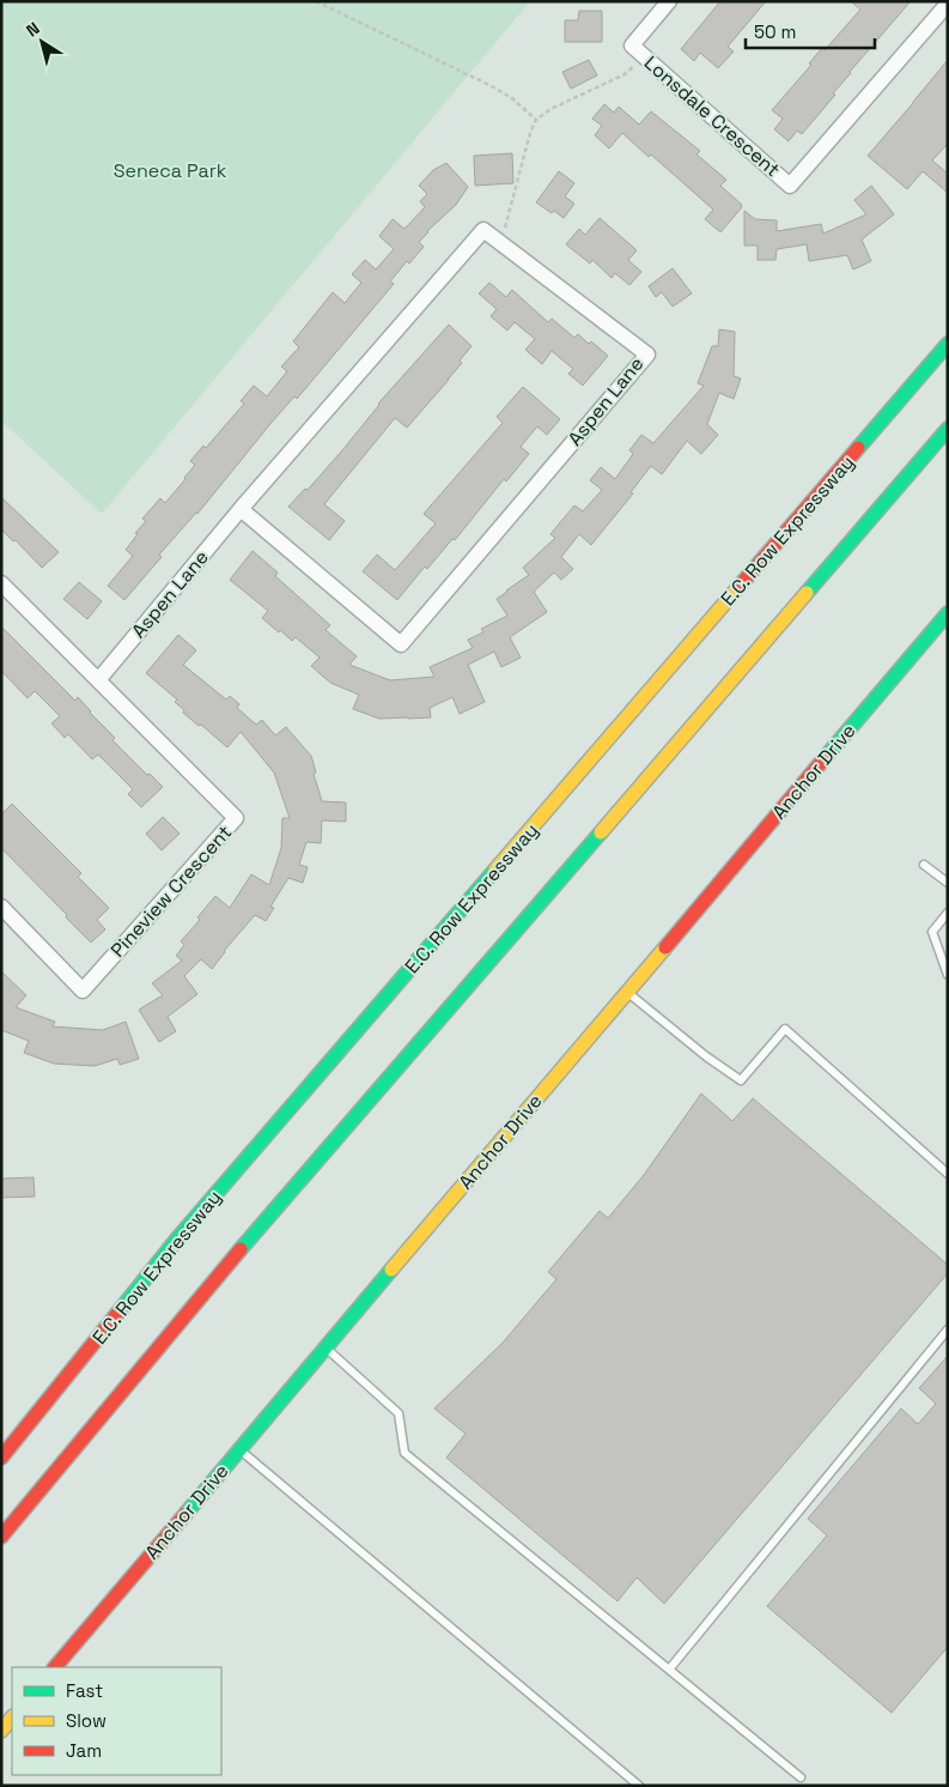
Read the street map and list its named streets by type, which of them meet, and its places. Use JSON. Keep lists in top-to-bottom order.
{
  "streets": {
    "main road": ["E.C. Row Expressway", "Anchor Drive"],
    "street": ["Lonsdale Crescent", "Aspen Lane", "Pineview Crescent"]
  },
  "crossings": [
    ["Aspen Lane", "Pineview Crescent"]
  ],
  "parks": ["Seneca Park"],
  "legend": ["Fast", "Slow", "Jam"],
  "scale_bar": "50 m",
  "north": "top left"
}
